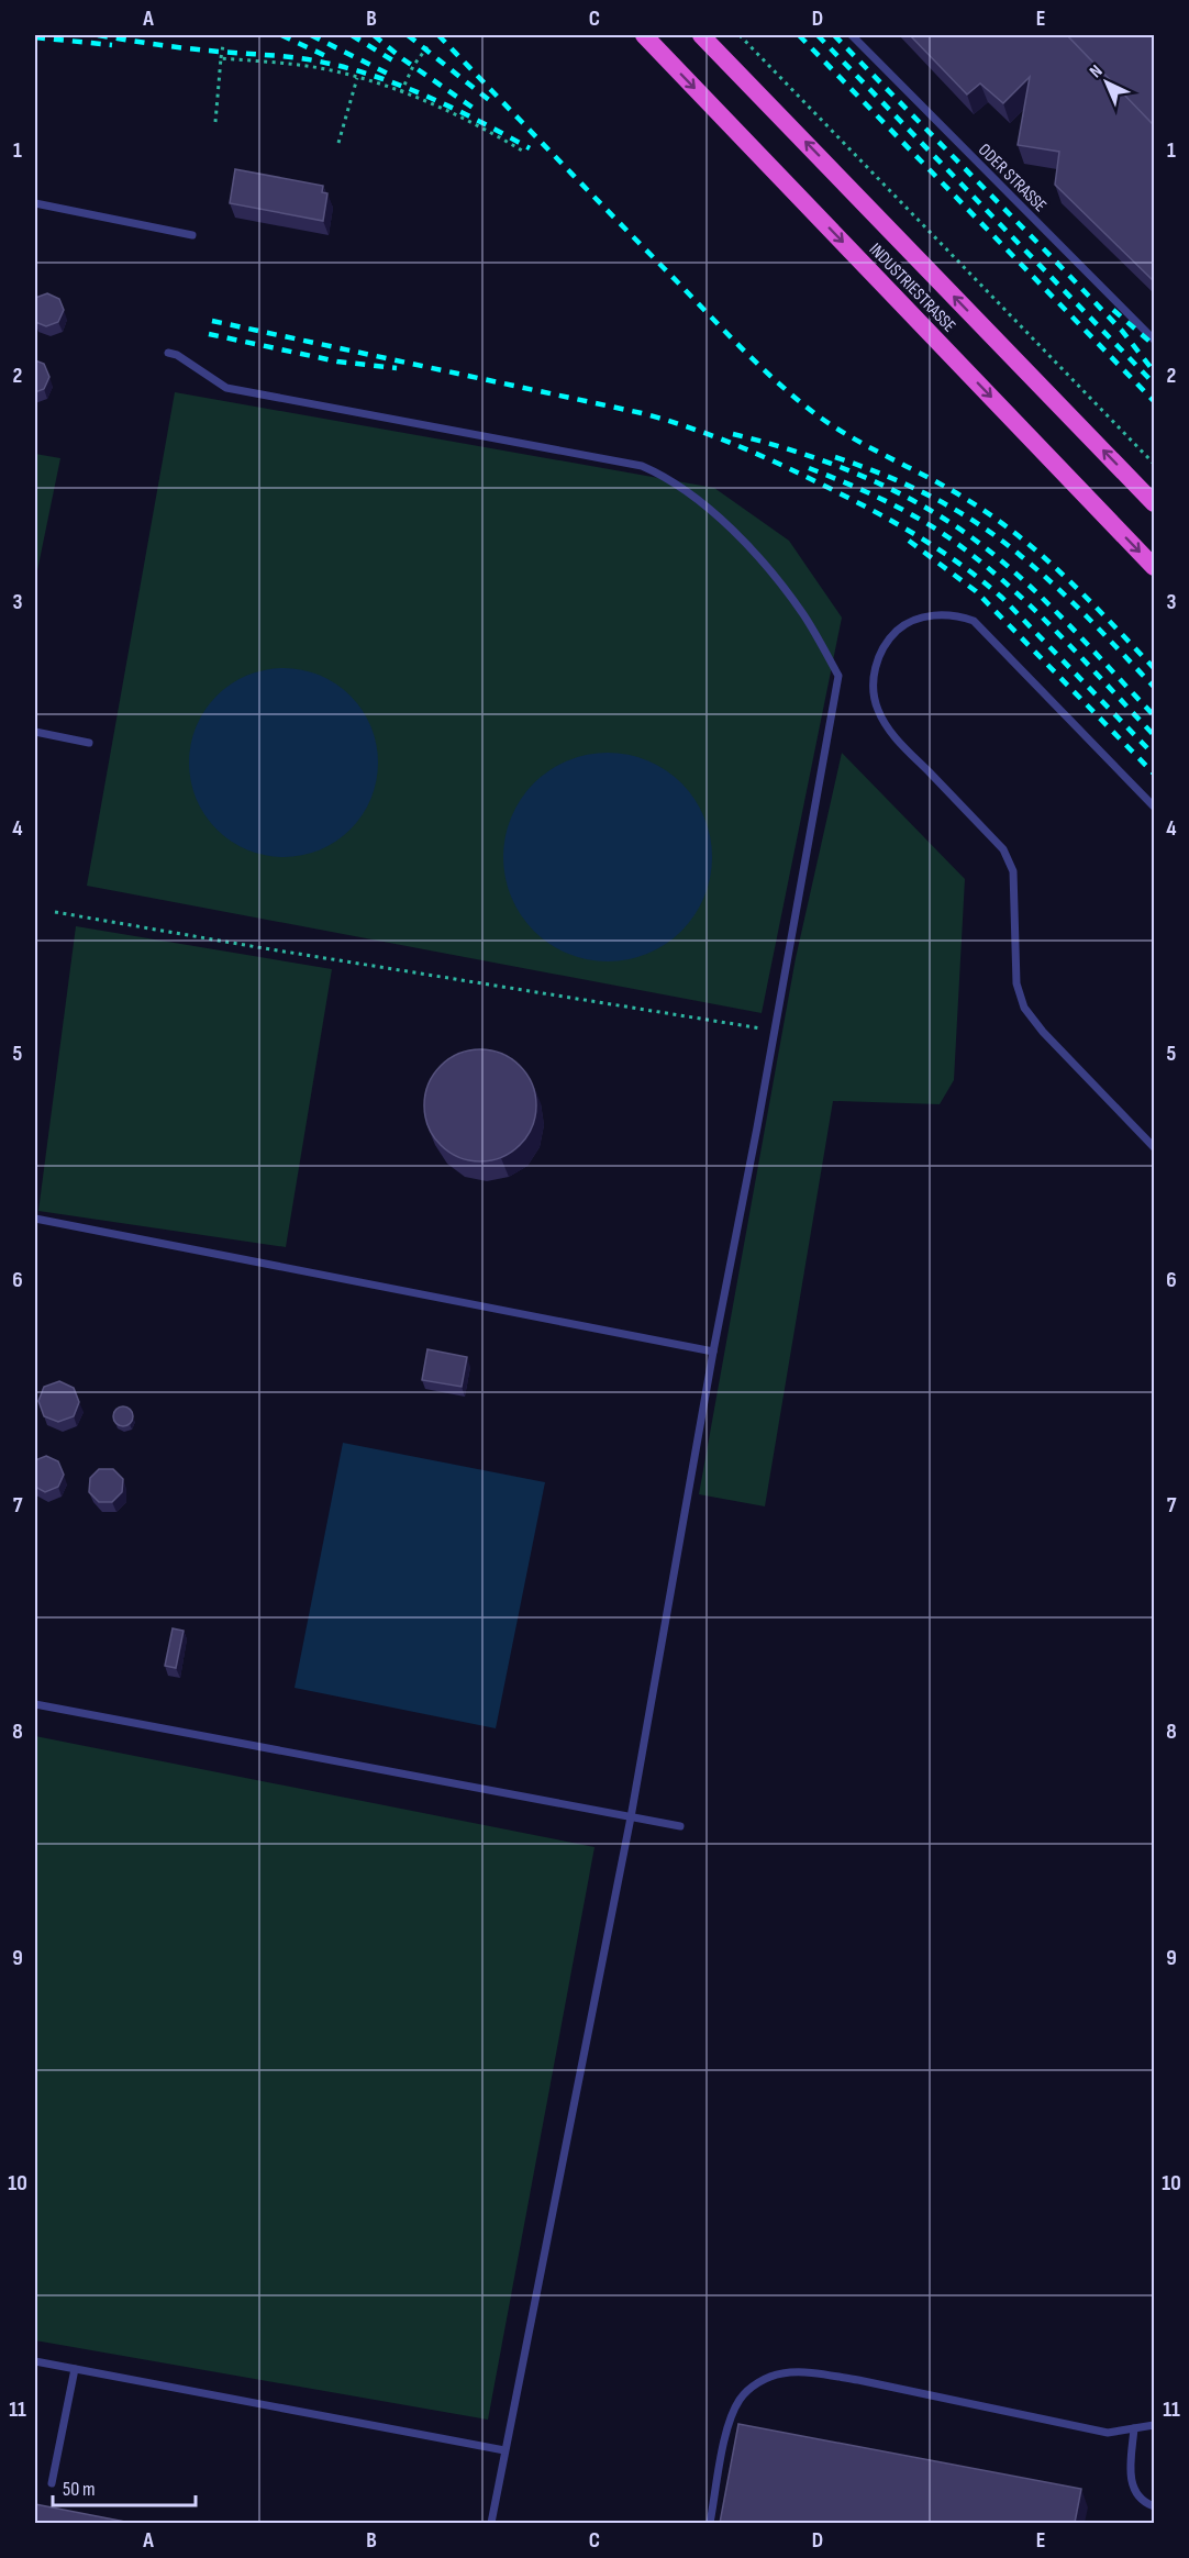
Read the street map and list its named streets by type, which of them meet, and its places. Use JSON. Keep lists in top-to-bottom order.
{
  "streets": {
    "highway": ["INDUSTRIESTRASSE"],
    "lane": ["ODER STRASSE"]
  },
  "scale_bar": "50 m",
  "north": "top left",
  "grid": {
    "columns": [
      "A",
      "B",
      "C",
      "D",
      "E"
    ],
    "rows": [
      "1",
      "2",
      "3",
      "4",
      "5",
      "6",
      "7",
      "8",
      "9",
      "10",
      "11"
    ]
  }
}
